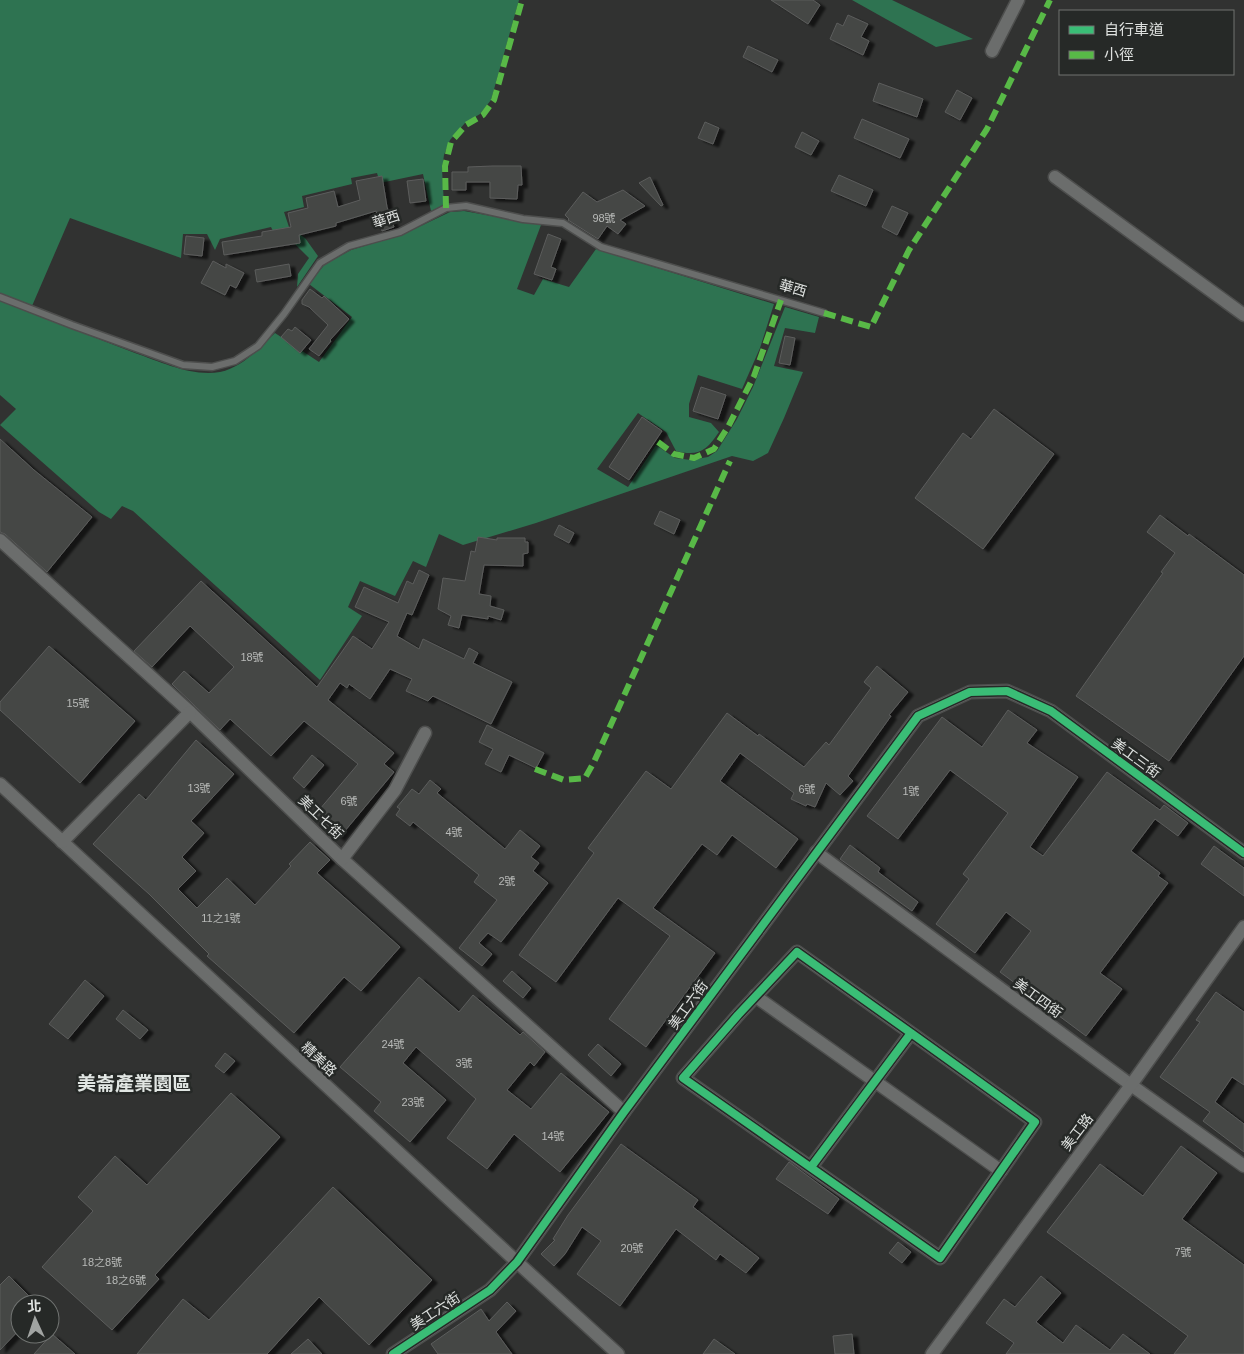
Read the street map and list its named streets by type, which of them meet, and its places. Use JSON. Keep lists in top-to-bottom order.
{
  "streets": {
    "street": [
      "美工三街",
      "美工七街",
      "美工四街",
      "美工六街",
      "精美路",
      "美工路"
    ],
    "lane": ["華西"]
  },
  "crossings": [
    ["美工三街", "美工六街"],
    ["美工七街", "美工六街"],
    ["美工四街", "美工六街"],
    ["美工四街", "美工路"],
    ["美工六街", "精美路"]
  ],
  "districts": ["美崙產業園區"],
  "house_numbers": [
    "98號",
    "18號",
    "15號",
    "13號",
    "6號",
    "1號",
    "6號",
    "4號",
    "2號",
    "11之1號",
    "24號",
    "3號",
    "23號",
    "14號",
    "20號",
    "7號",
    "18之8號",
    "18之6號"
  ],
  "legend": ["自行車道", "小徑"],
  "north": "top"
}
